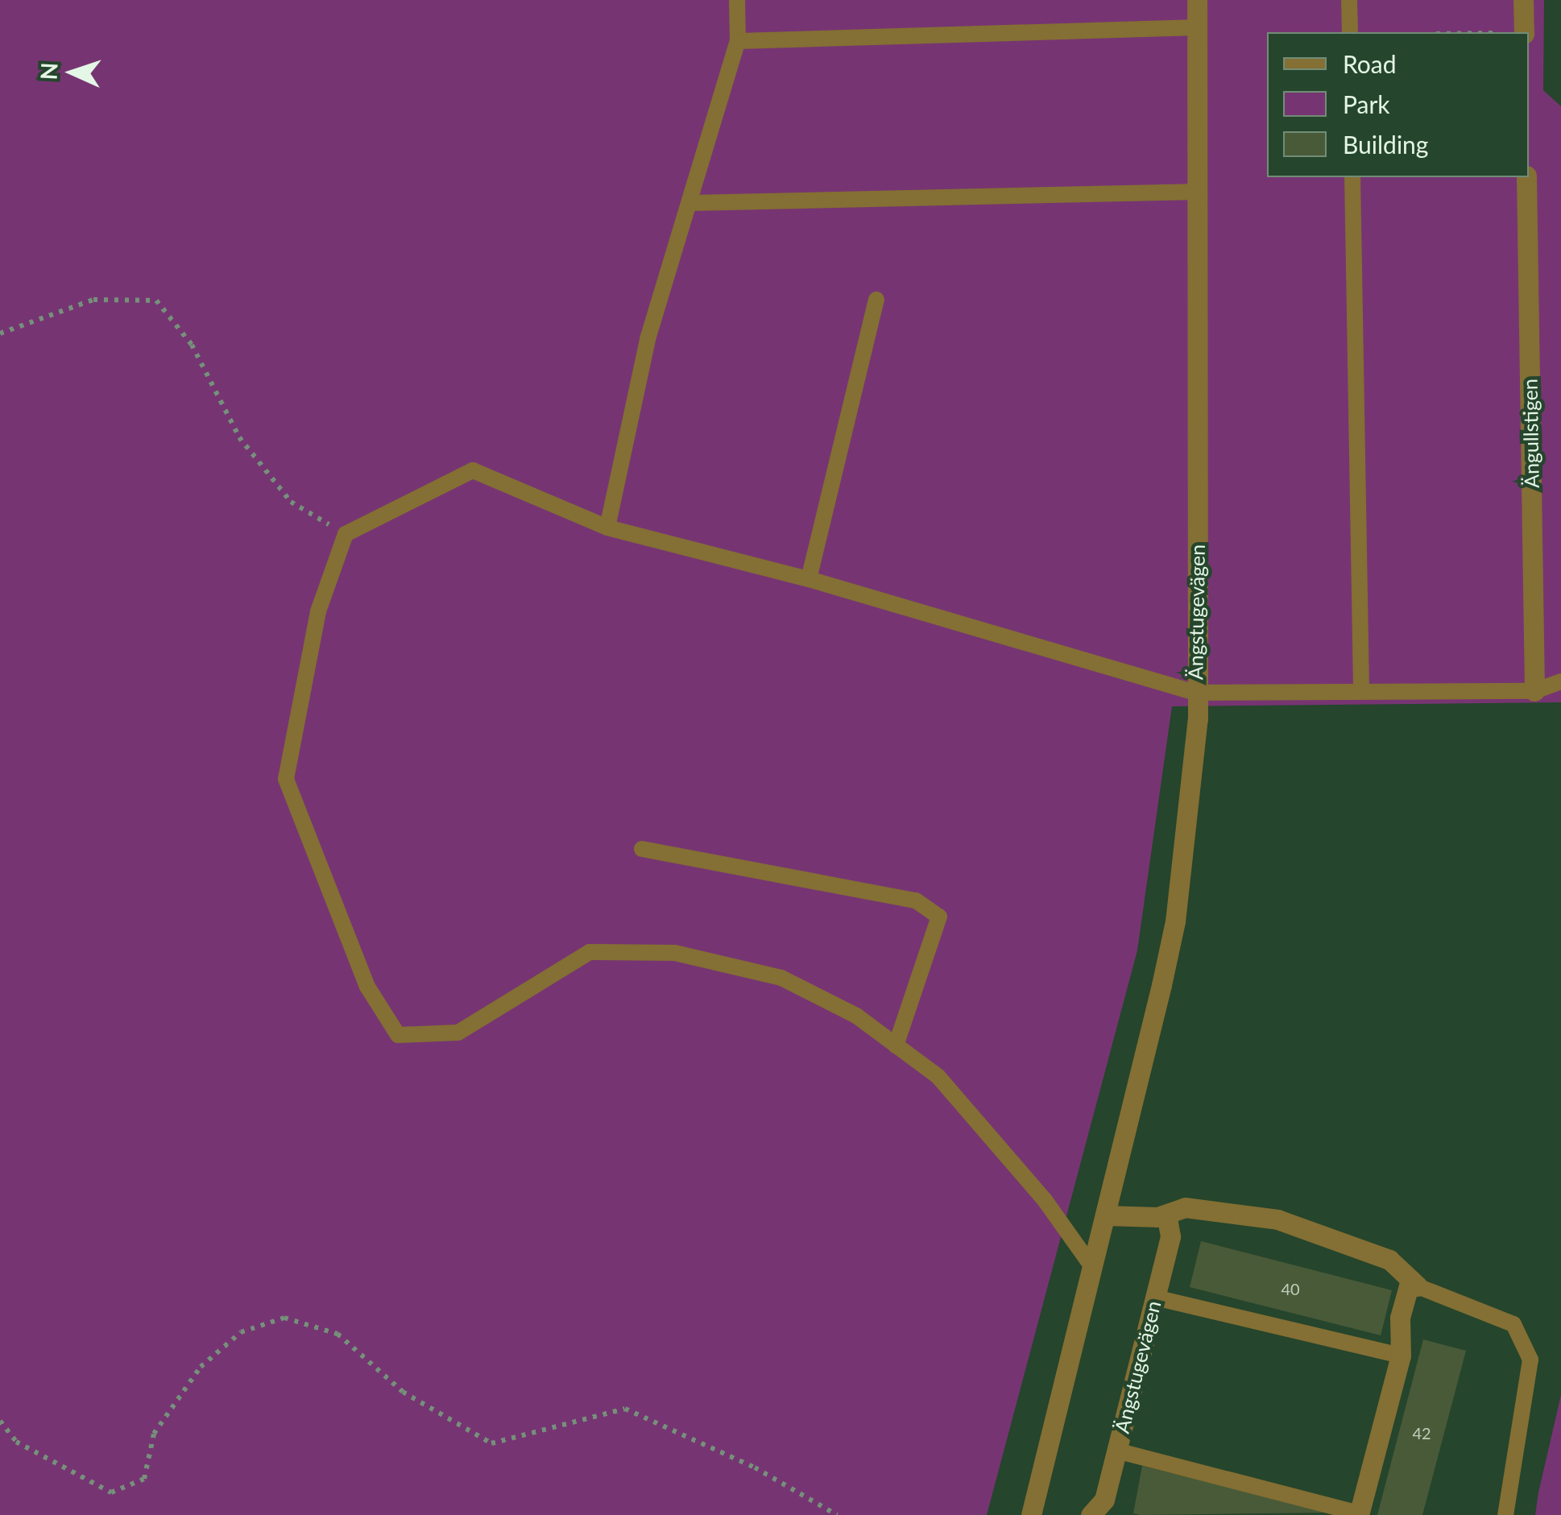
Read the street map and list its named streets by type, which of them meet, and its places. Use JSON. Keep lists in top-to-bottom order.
{
  "streets": {
    "street": ["Ängullstigen", "Ängstugevägen"]
  },
  "house_numbers": ["40", "42"],
  "legend": ["Road", "Park", "Building"],
  "north": "left"
}
